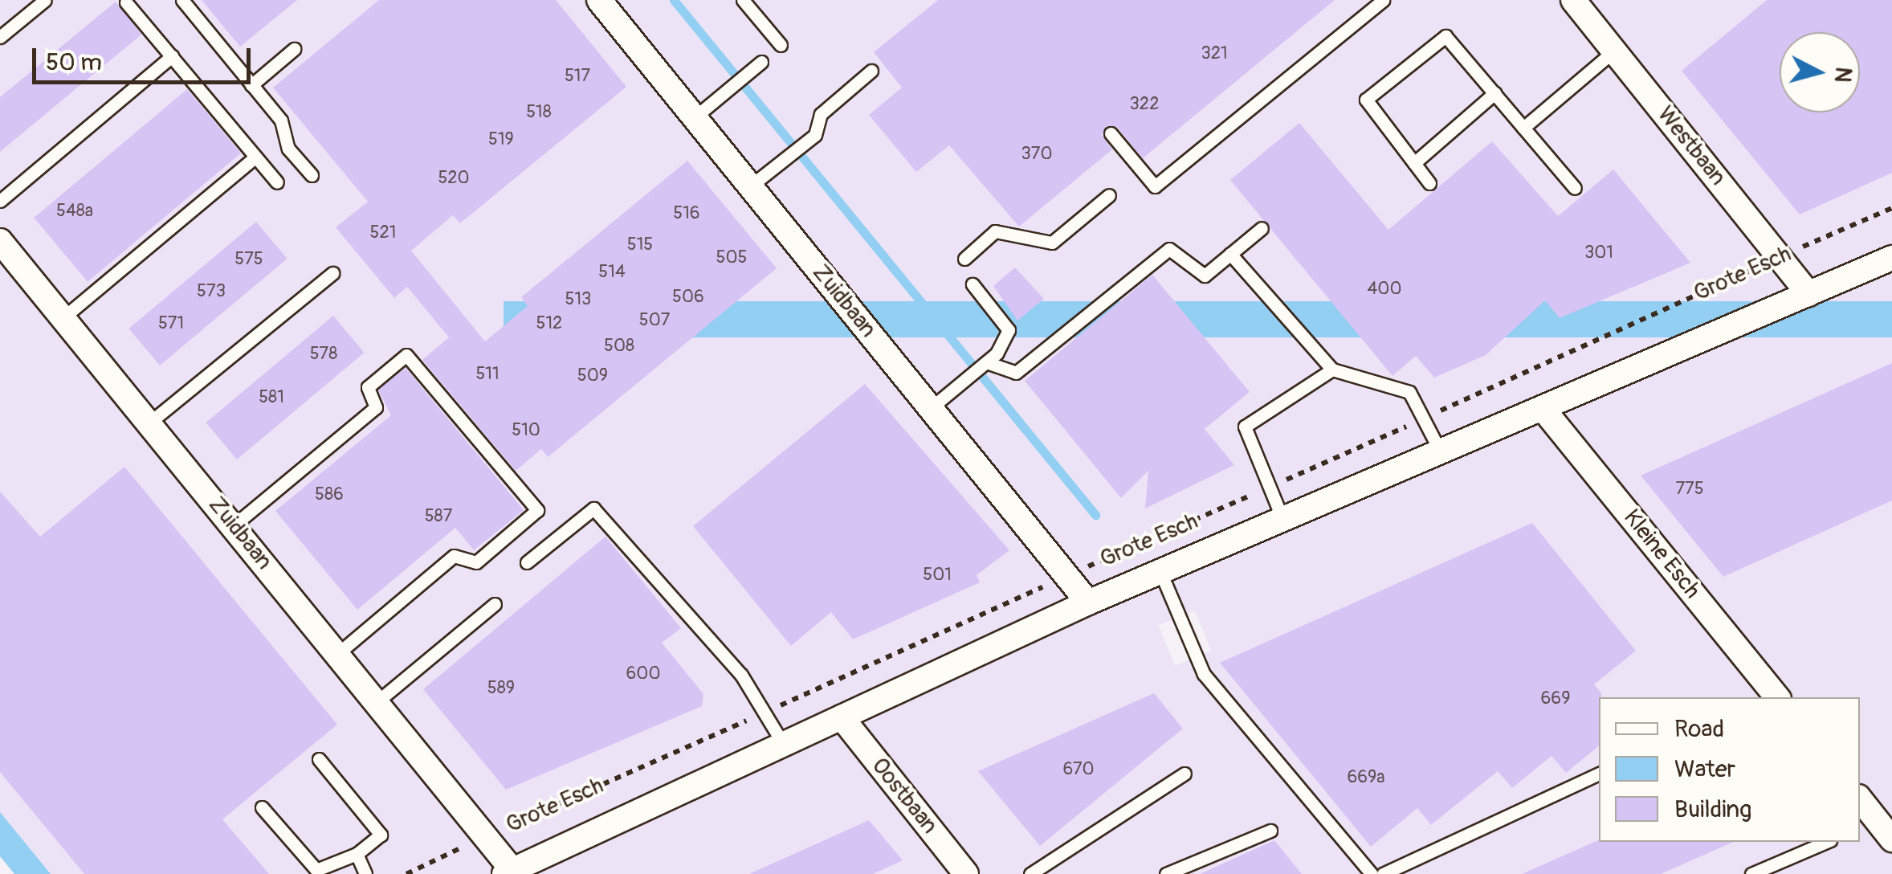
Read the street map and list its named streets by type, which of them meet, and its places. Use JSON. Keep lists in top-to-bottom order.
{
  "streets": {
    "street": [
      "Westbaan",
      "Grote Esch",
      "Zuidbaan",
      "Kleine Esch",
      "Oostbaan"
    ]
  },
  "crossings": [
    ["Westbaan", "Grote Esch"],
    ["Grote Esch", "Zuidbaan"],
    ["Grote Esch", "Kleine Esch"],
    ["Grote Esch", "Oostbaan"]
  ],
  "house_numbers": [
    "321",
    "517",
    "322",
    "518",
    "519",
    "370",
    "520",
    "548a",
    "516",
    "521",
    "515",
    "301",
    "505",
    "575",
    "514",
    "400",
    "573",
    "506",
    "513",
    "507",
    "571",
    "512",
    "508",
    "578",
    "511",
    "509",
    "581",
    "510",
    "775",
    "586",
    "587",
    "501",
    "600",
    "589",
    "669",
    "670",
    "669a"
  ],
  "legend": ["Road", "Water", "Building"],
  "scale_bar": "50 m",
  "north": "right"
}
